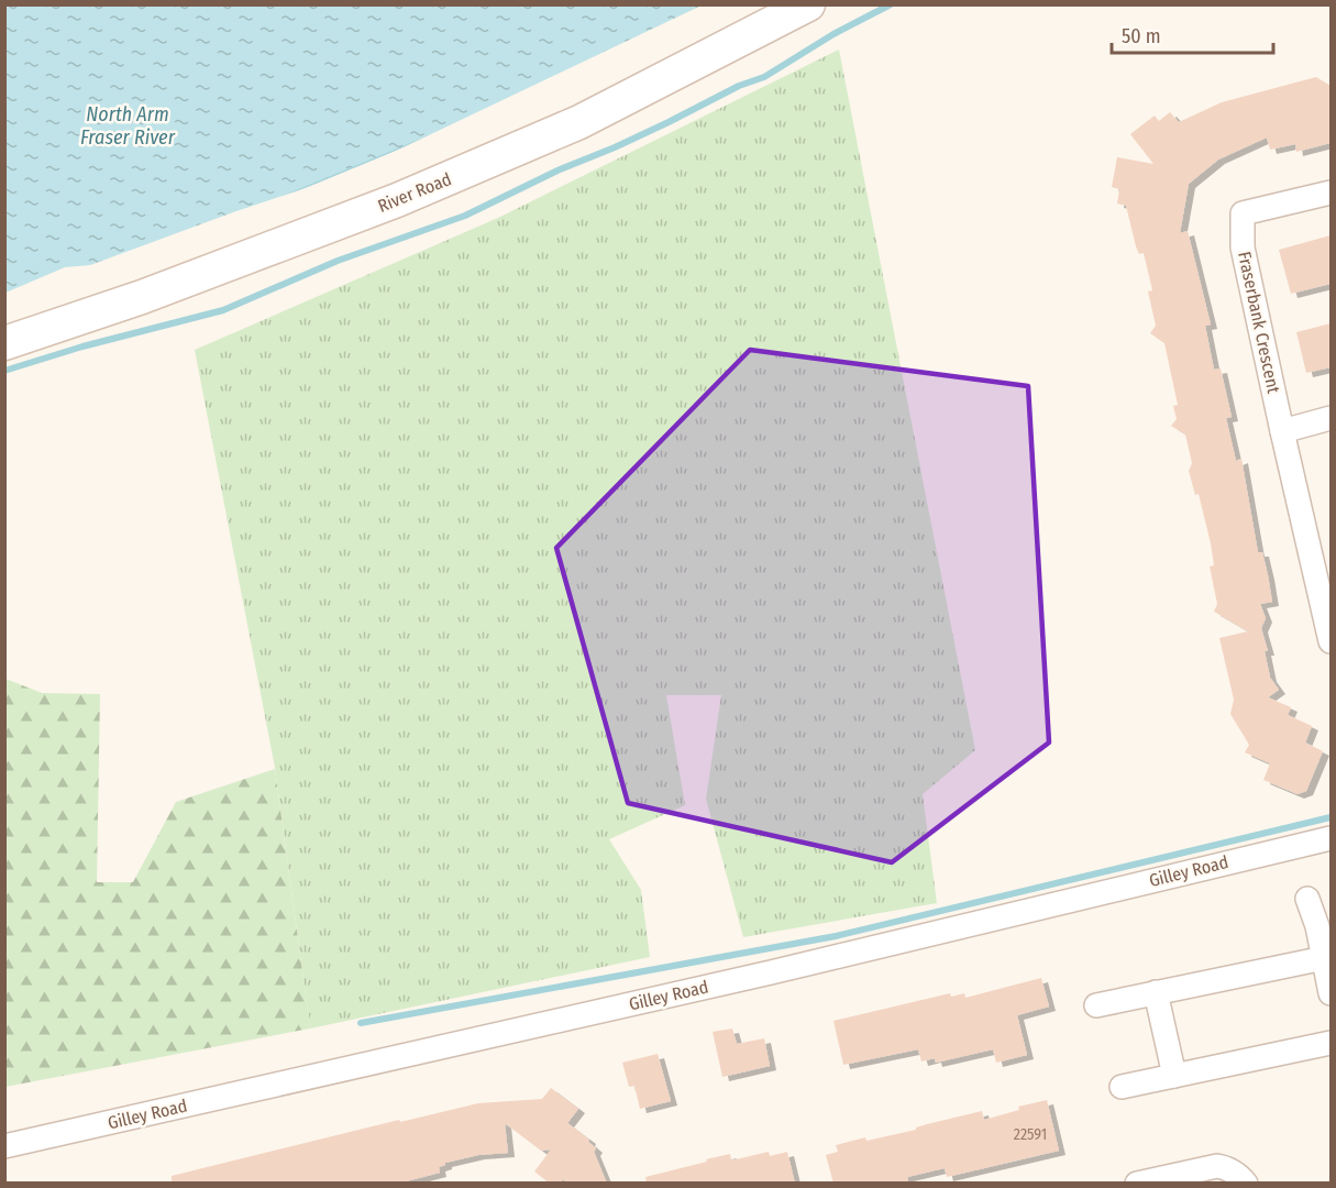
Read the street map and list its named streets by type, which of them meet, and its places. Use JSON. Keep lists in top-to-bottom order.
{
  "streets": {
    "street": ["River Road", "Fraserbank Crescent", "Gilley Road"]
  },
  "water": ["North Arm Fraser River"],
  "house_numbers": ["22591"],
  "scale_bar": "50 m"
}
